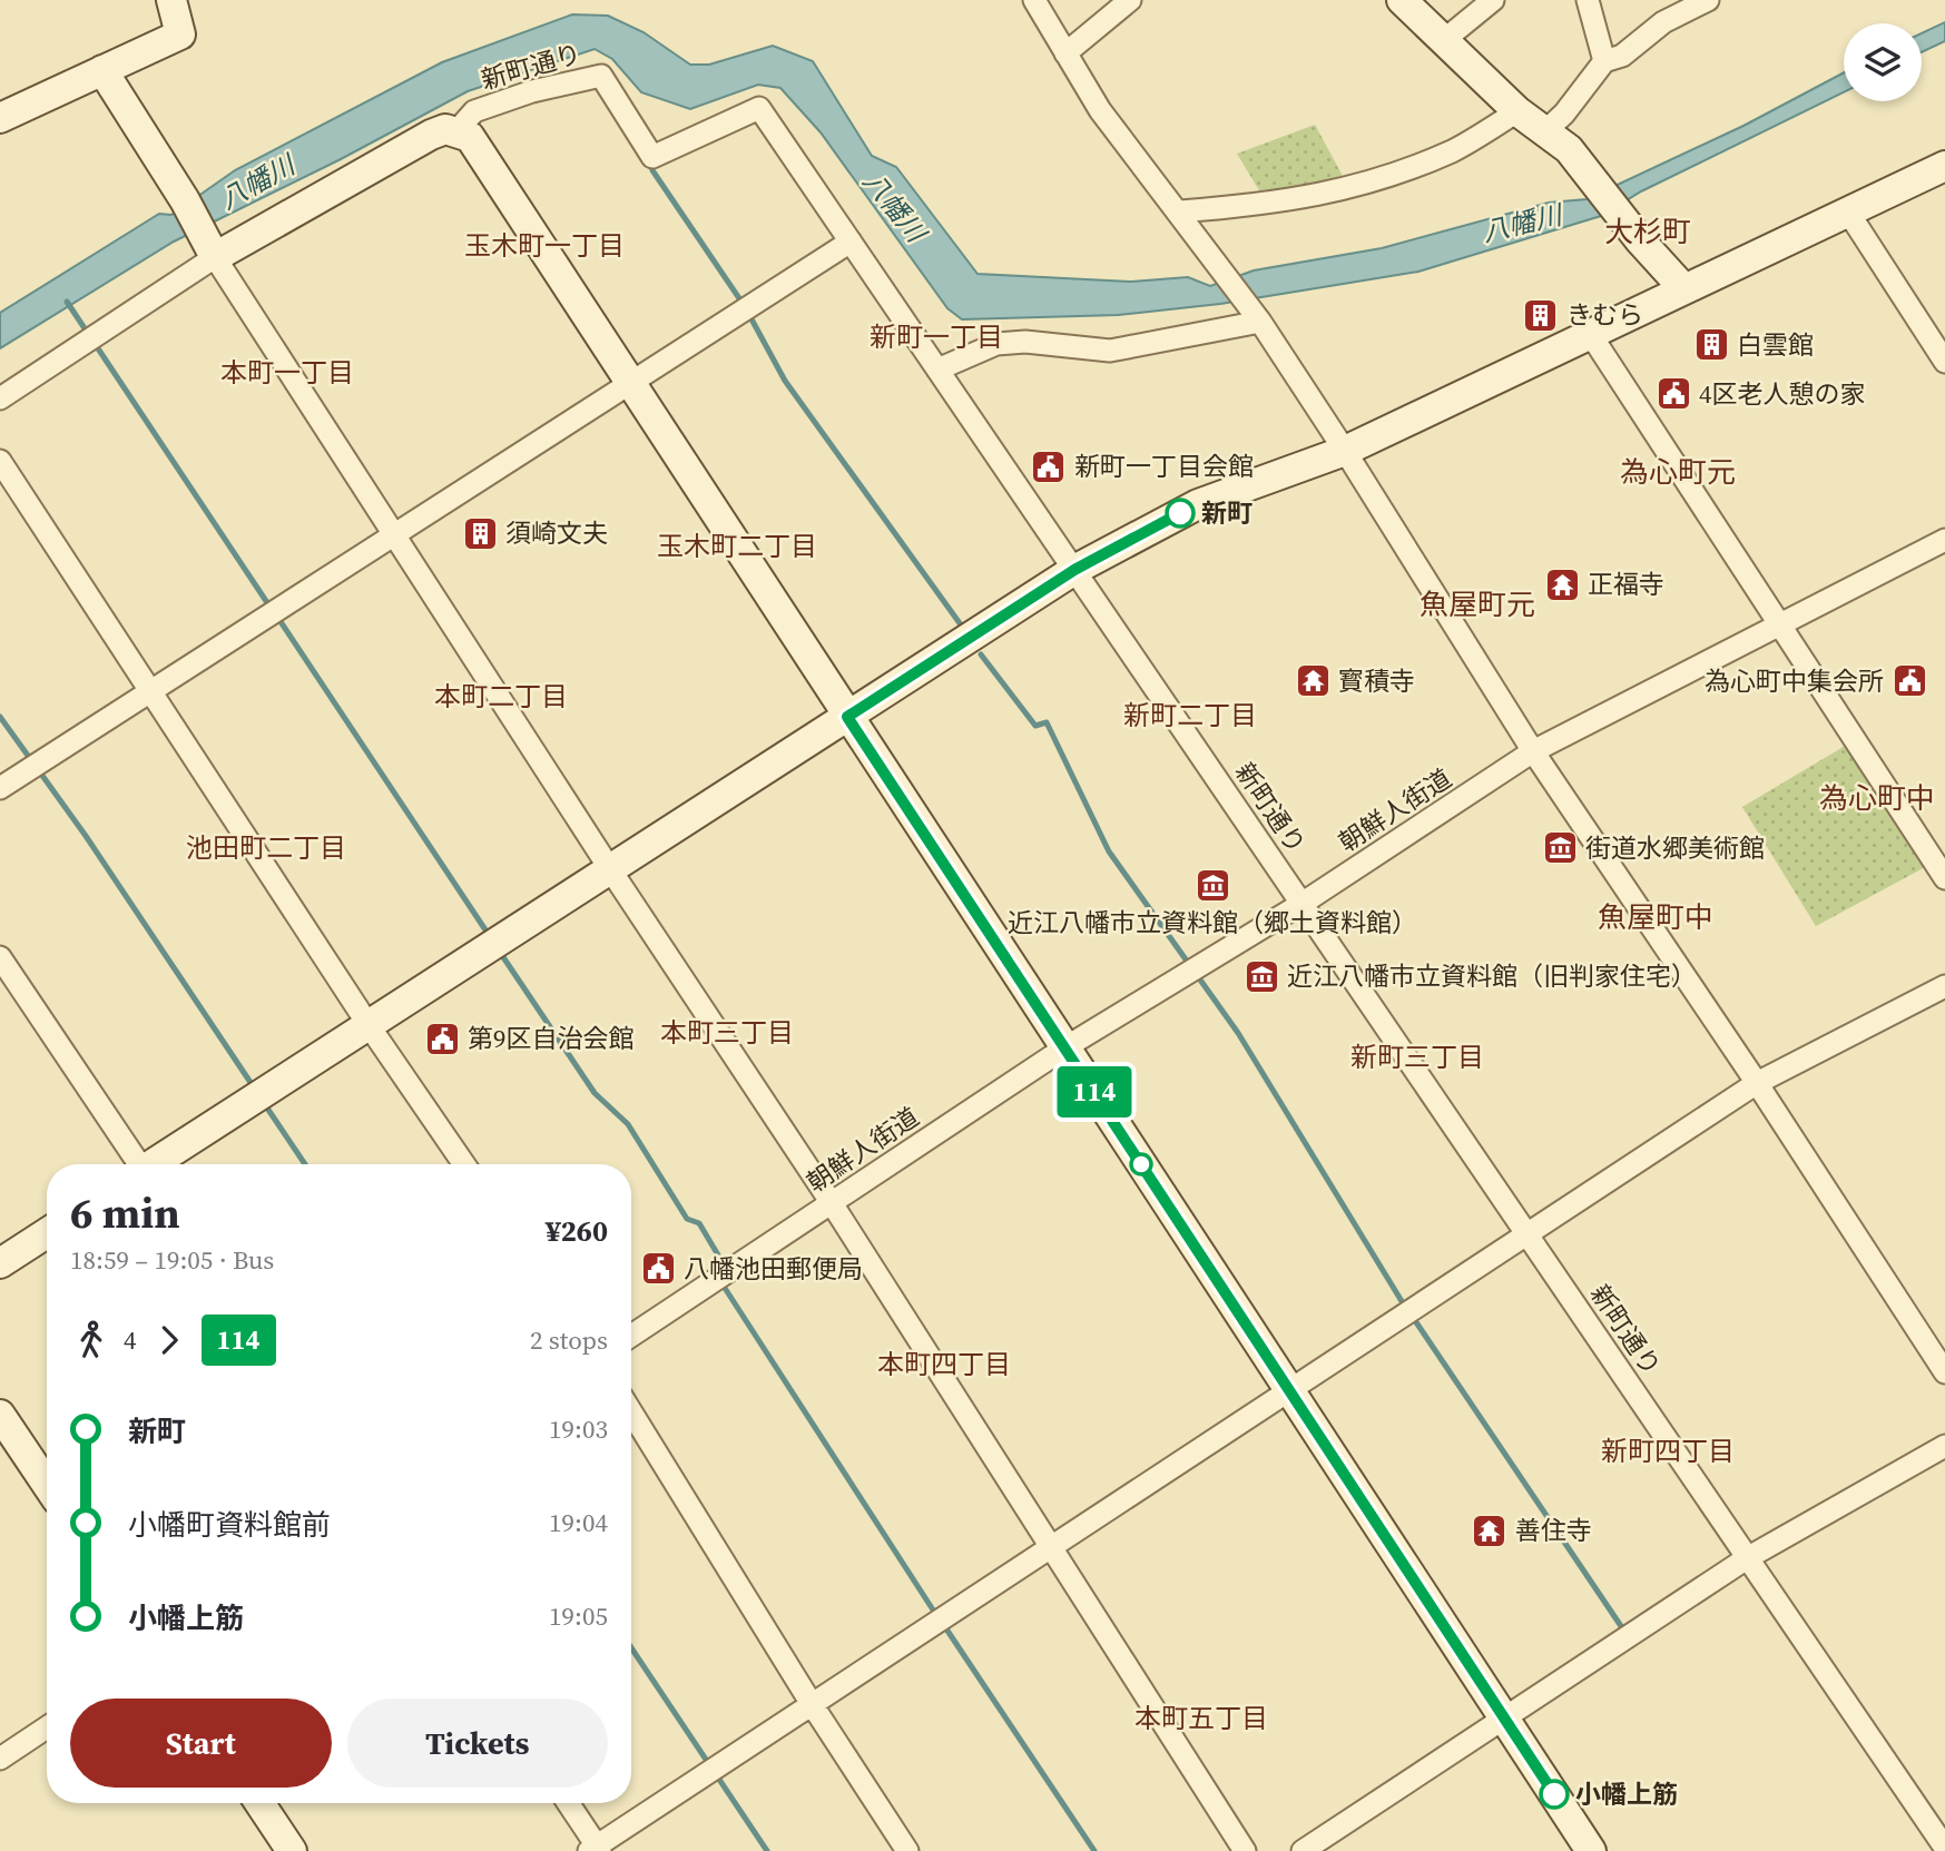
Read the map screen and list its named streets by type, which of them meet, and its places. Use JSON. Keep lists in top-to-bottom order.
{
  "streets": {
    "street": ["新町通り", "朝鮮人街道"]
  },
  "crossings": [
    ["新町通り", "朝鮮人街道"]
  ],
  "districts": [
    "大杉町",
    "玉木町一丁目",
    "新町一丁目",
    "本町一丁目",
    "為心町元",
    "玉木町二丁目",
    "魚屋町元",
    "本町二丁目",
    "新町二丁目",
    "為心町中",
    "池田町二丁目",
    "魚屋町中",
    "本町三丁目",
    "新町三丁目",
    "本町四丁目",
    "新町四丁目",
    "本町五丁目"
  ],
  "water": ["八幡川"],
  "places": {
    "building": ["きむら", "白雲館", "須崎文夫"],
    "public building": [
      "4区老人憩の家",
      "新町一丁目会館",
      "為心町中集会所",
      "第9区自治会館",
      "八幡池田郵便局"
    ],
    "other": ["新町", "小幡上筋"],
    "temple": ["正福寺", "寳積寺", "善住寺"],
    "museum": ["街道水郷美術館", "近江八幡市立資料館（郷土資料館）", "近江八幡市立資料館（旧判家住宅）"]
  },
  "lines": ["bus line 114"],
  "page": {
    "on_map": "114",
    "heading": ["6 min", "18:59 – 19:05 · Bus", "¥260"],
    "legs": ["4", "114", "2 stops"],
    "list": [
      {
        "name": "新町",
        "value": "19:03"
      },
      {
        "name": "小幡町資料館前",
        "value": "19:04"
      },
      {
        "name": "小幡上筋",
        "value": "19:05"
      }
    ],
    "buttons": ["Start", "Tickets"]
  }
}
